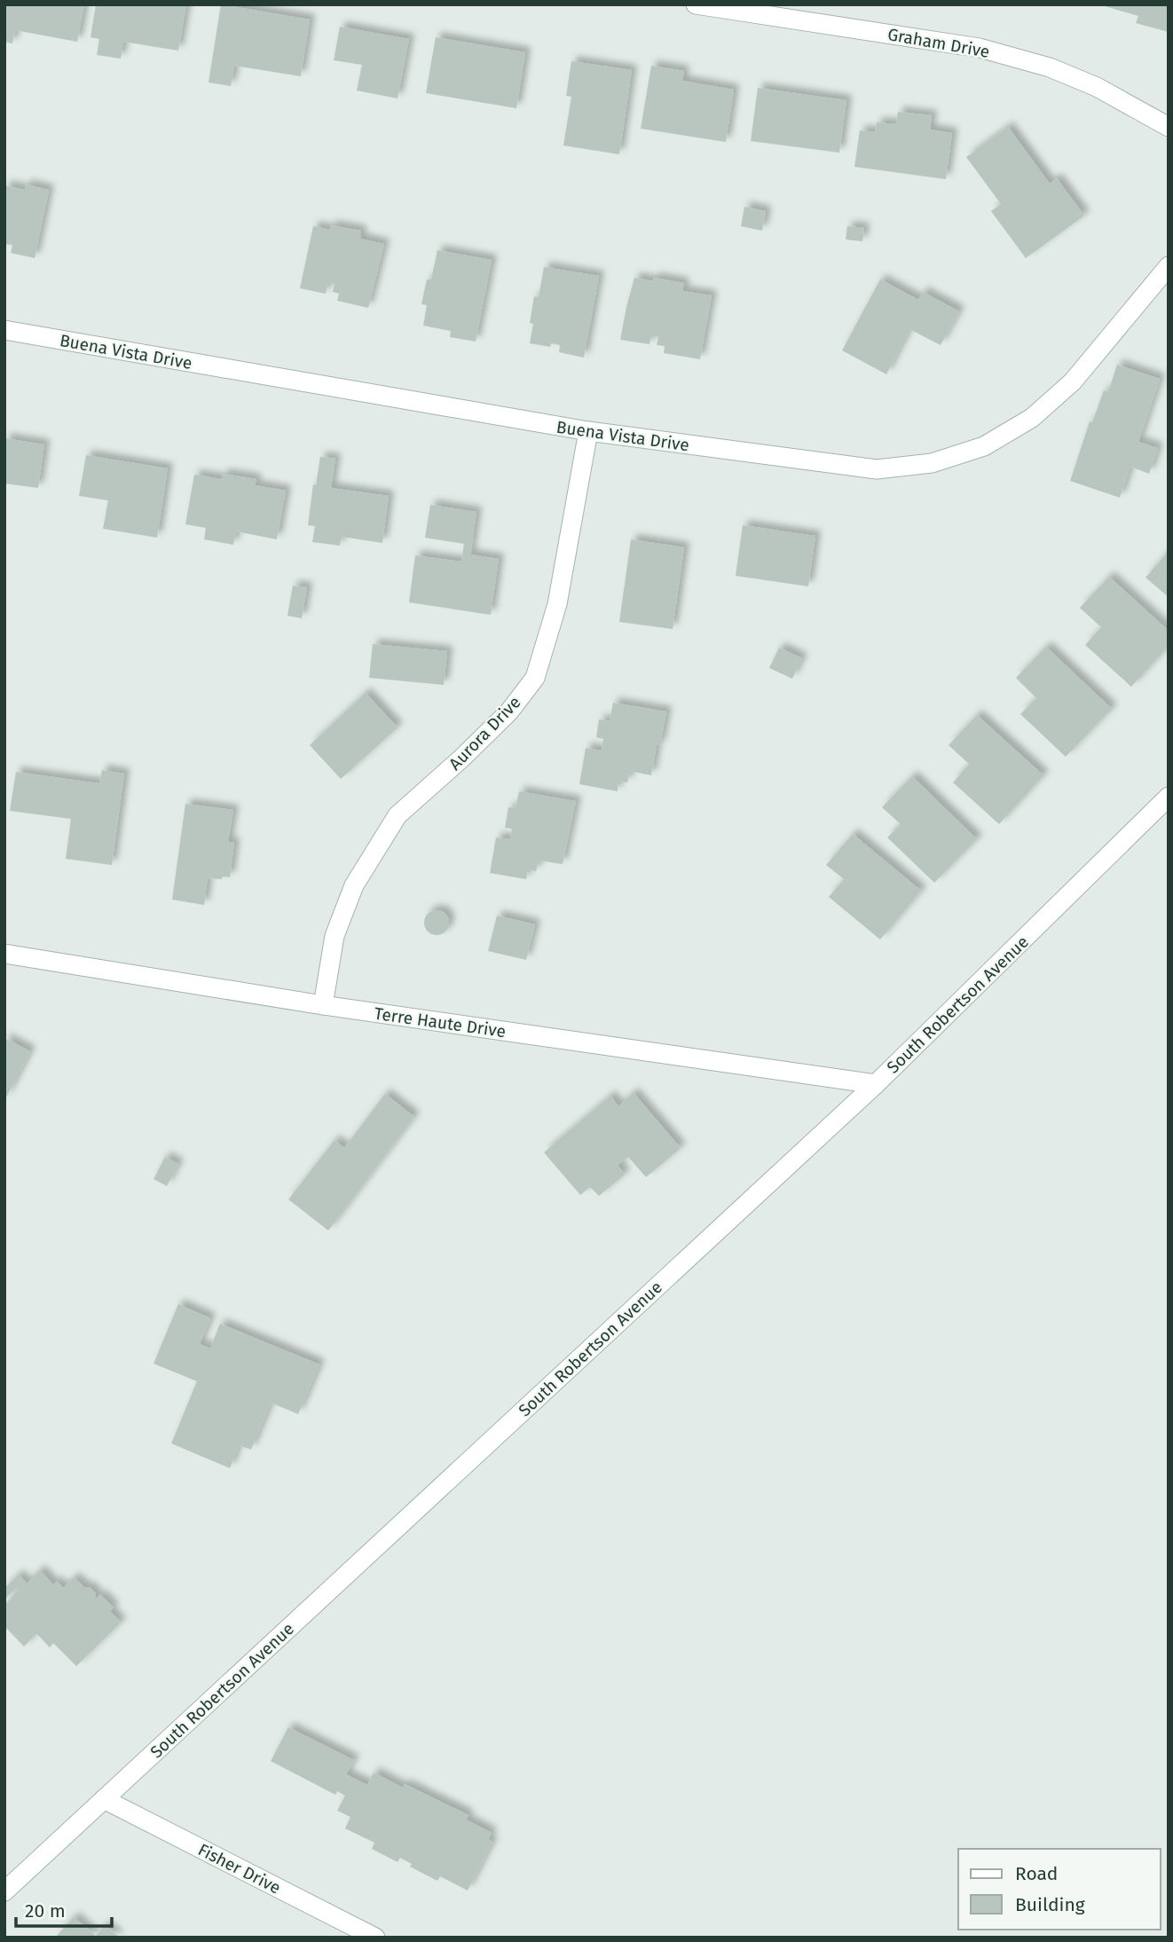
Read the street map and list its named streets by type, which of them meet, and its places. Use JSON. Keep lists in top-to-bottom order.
{
  "streets": {
    "street": [
      "Graham Drive",
      "Buena Vista Drive",
      "Aurora Drive",
      "South Robertson Avenue",
      "Terre Haute Drive",
      "Fisher Drive"
    ]
  },
  "crossings": [
    ["Buena Vista Drive", "Aurora Drive"],
    ["Aurora Drive", "Terre Haute Drive"],
    ["South Robertson Avenue", "Terre Haute Drive"],
    ["South Robertson Avenue", "Fisher Drive"]
  ],
  "legend": ["Road", "Building"],
  "scale_bar": "20 m"
}
